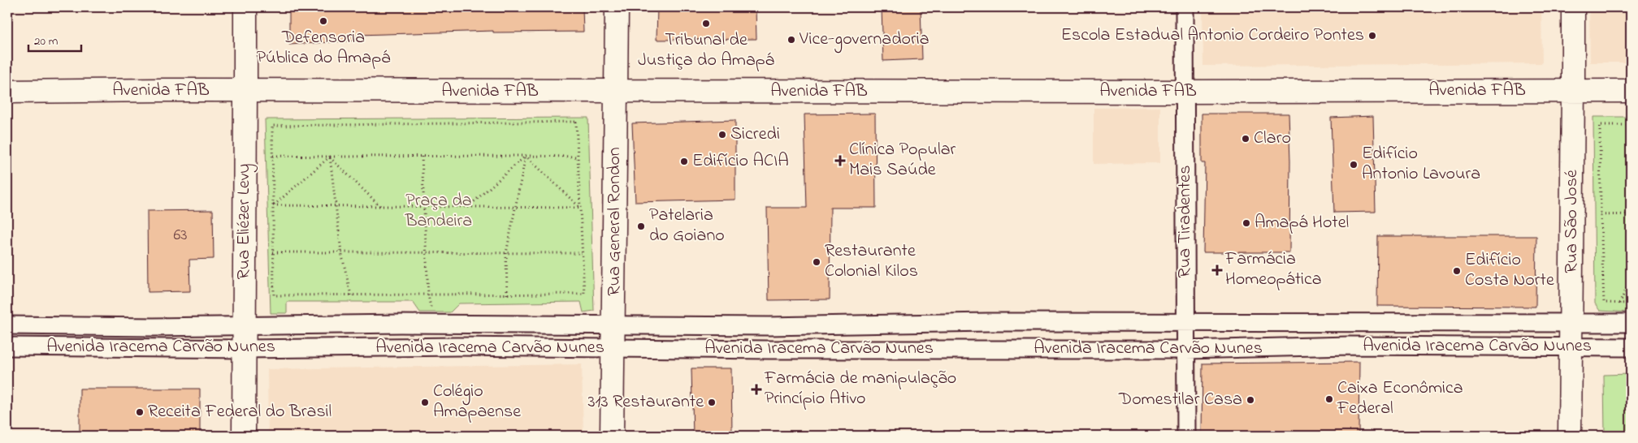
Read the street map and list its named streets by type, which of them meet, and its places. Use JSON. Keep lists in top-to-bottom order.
{
  "streets": {
    "main road": [
      "Avenida FAB",
      "Rua Eliézer Levy",
      "Rua General Rondon",
      "Rua São José"
    ],
    "street": ["Rua Tiradentes", "Avenida Iracema Carvão Nunes"]
  },
  "crossings": [
    ["Avenida FAB", "Rua Eliézer Levy"],
    ["Avenida FAB", "Rua General Rondon"],
    ["Avenida FAB", "Rua Tiradentes"],
    ["Avenida FAB", "Rua São José"],
    ["Rua Eliézer Levy", "Avenida Iracema Carvão Nunes"],
    ["Rua General Rondon", "Avenida Iracema Carvão Nunes"],
    ["Rua Tiradentes", "Avenida Iracema Carvão Nunes"],
    ["Rua São José", "Avenida Iracema Carvão Nunes"]
  ],
  "parks": ["Praça da Bandeira"],
  "places": {
    "other": [
      "Defensoria Pública do Amapá",
      "Tribunal de Justiça do Amapá",
      "Escola Estadual Antonio Cordeiro Pontes",
      "Vice-governadoria",
      "Sicredi",
      "Claro",
      "Edifício ACIA",
      "Edifício Antonio Lavoura",
      "Amapá Hotel",
      "Patelaria do Goiano",
      "Restaurante Colonial Kilos",
      "Edifício Costa Norte",
      "Caixa Econômica Federal",
      "Domestilar Casa",
      "Colégio Amapaense",
      "313 Restaurante",
      "Receita Federal do Brasil"
    ],
    "health": ["Clínica Popular Mais Saúde", "Farmácia Homeopática", "Farmácia de manipulação Princípio Ativo"]
  },
  "house_numbers": ["63"],
  "scale_bar": "20 m"
}
